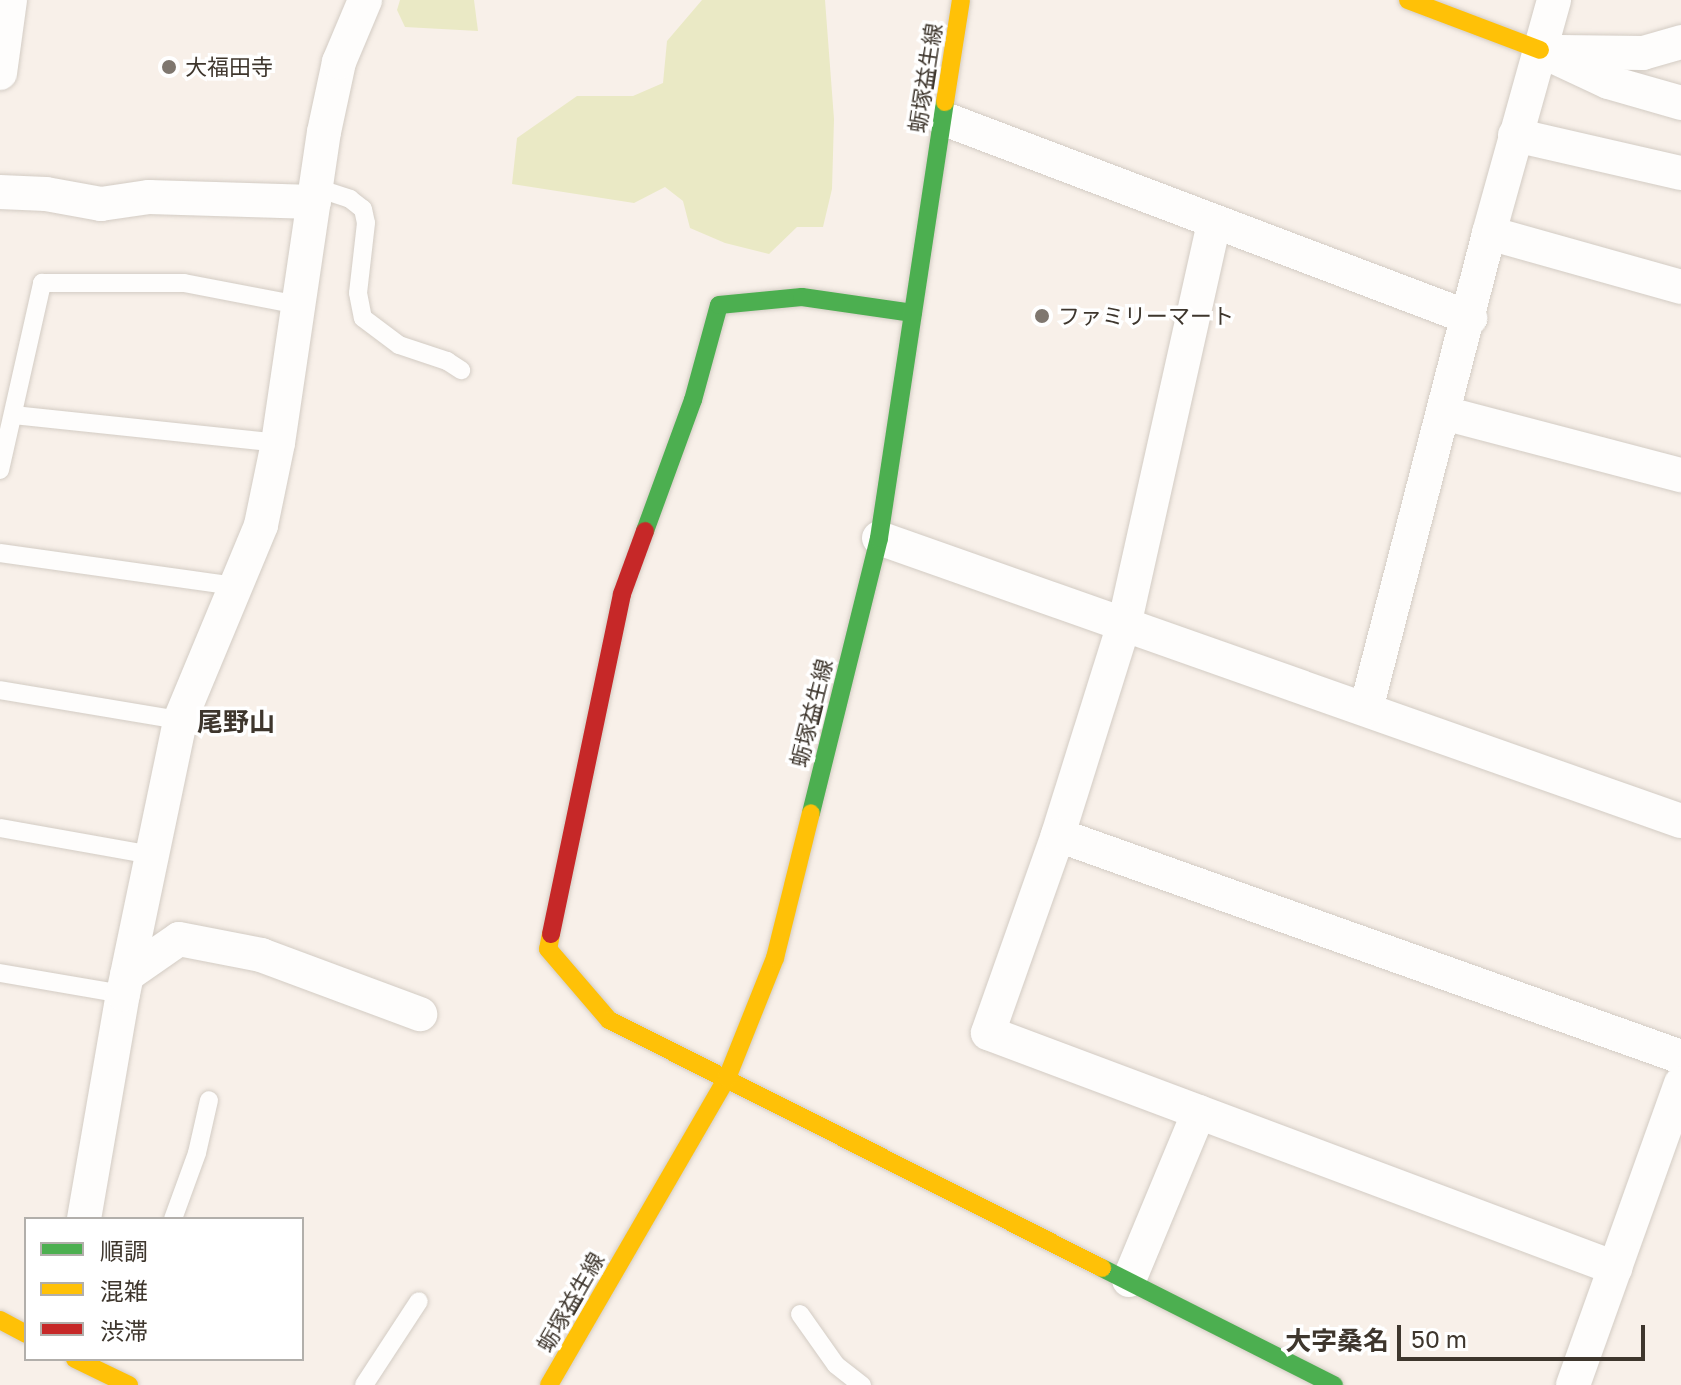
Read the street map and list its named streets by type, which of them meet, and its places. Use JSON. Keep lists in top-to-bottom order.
{
  "streets": {
    "street": ["蛎塚益生線"]
  },
  "districts": ["尾野山", "大字桑名"],
  "places": ["大福田寺", "ファミリーマート"],
  "legend": ["順調", "混雑", "渋滞"],
  "scale_bar": "50 m"
}
